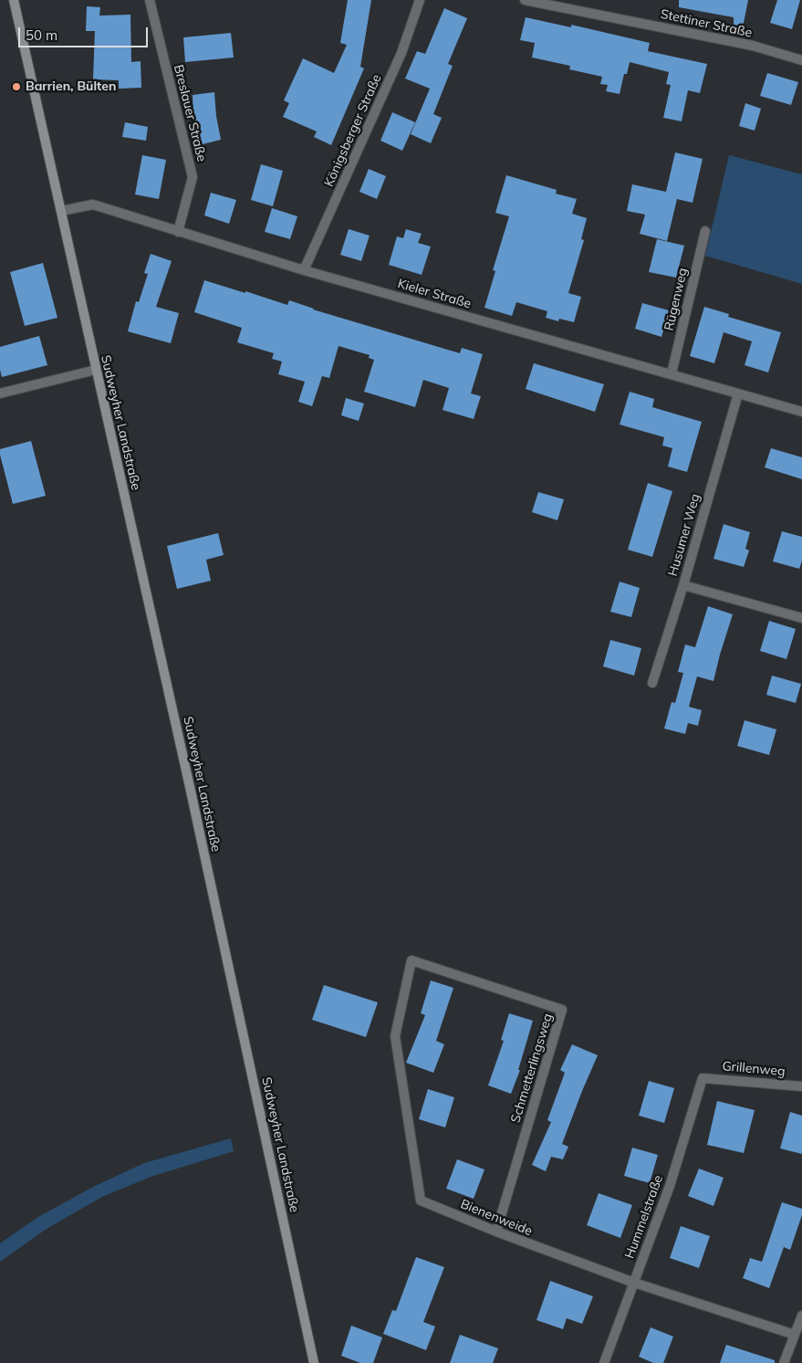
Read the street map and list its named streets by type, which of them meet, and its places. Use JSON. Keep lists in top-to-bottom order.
{
  "streets": {
    "main road": ["Sudweyher Landstraße"],
    "street": [
      "Stettiner Straße",
      "Breslauer Straße",
      "Königsberger Straße",
      "Kieler Straße",
      "Rügenweg",
      "Husumer Weg",
      "Schmetterlingsweg",
      "Grillenweg",
      "Hummelstraße",
      "Bienenweide"
    ]
  },
  "crossings": [
    ["Breslauer Straße", "Kieler Straße"],
    ["Königsberger Straße", "Kieler Straße"],
    ["Kieler Straße", "Rügenweg"],
    ["Kieler Straße", "Sudweyher Landstraße"],
    ["Kieler Straße", "Husumer Weg"],
    ["Schmetterlingsweg", "Bienenweide"],
    ["Grillenweg", "Hummelstraße"],
    ["Hummelstraße", "Bienenweide"]
  ],
  "places": ["Barrien, Bülten"],
  "scale_bar": "50 m"
}
